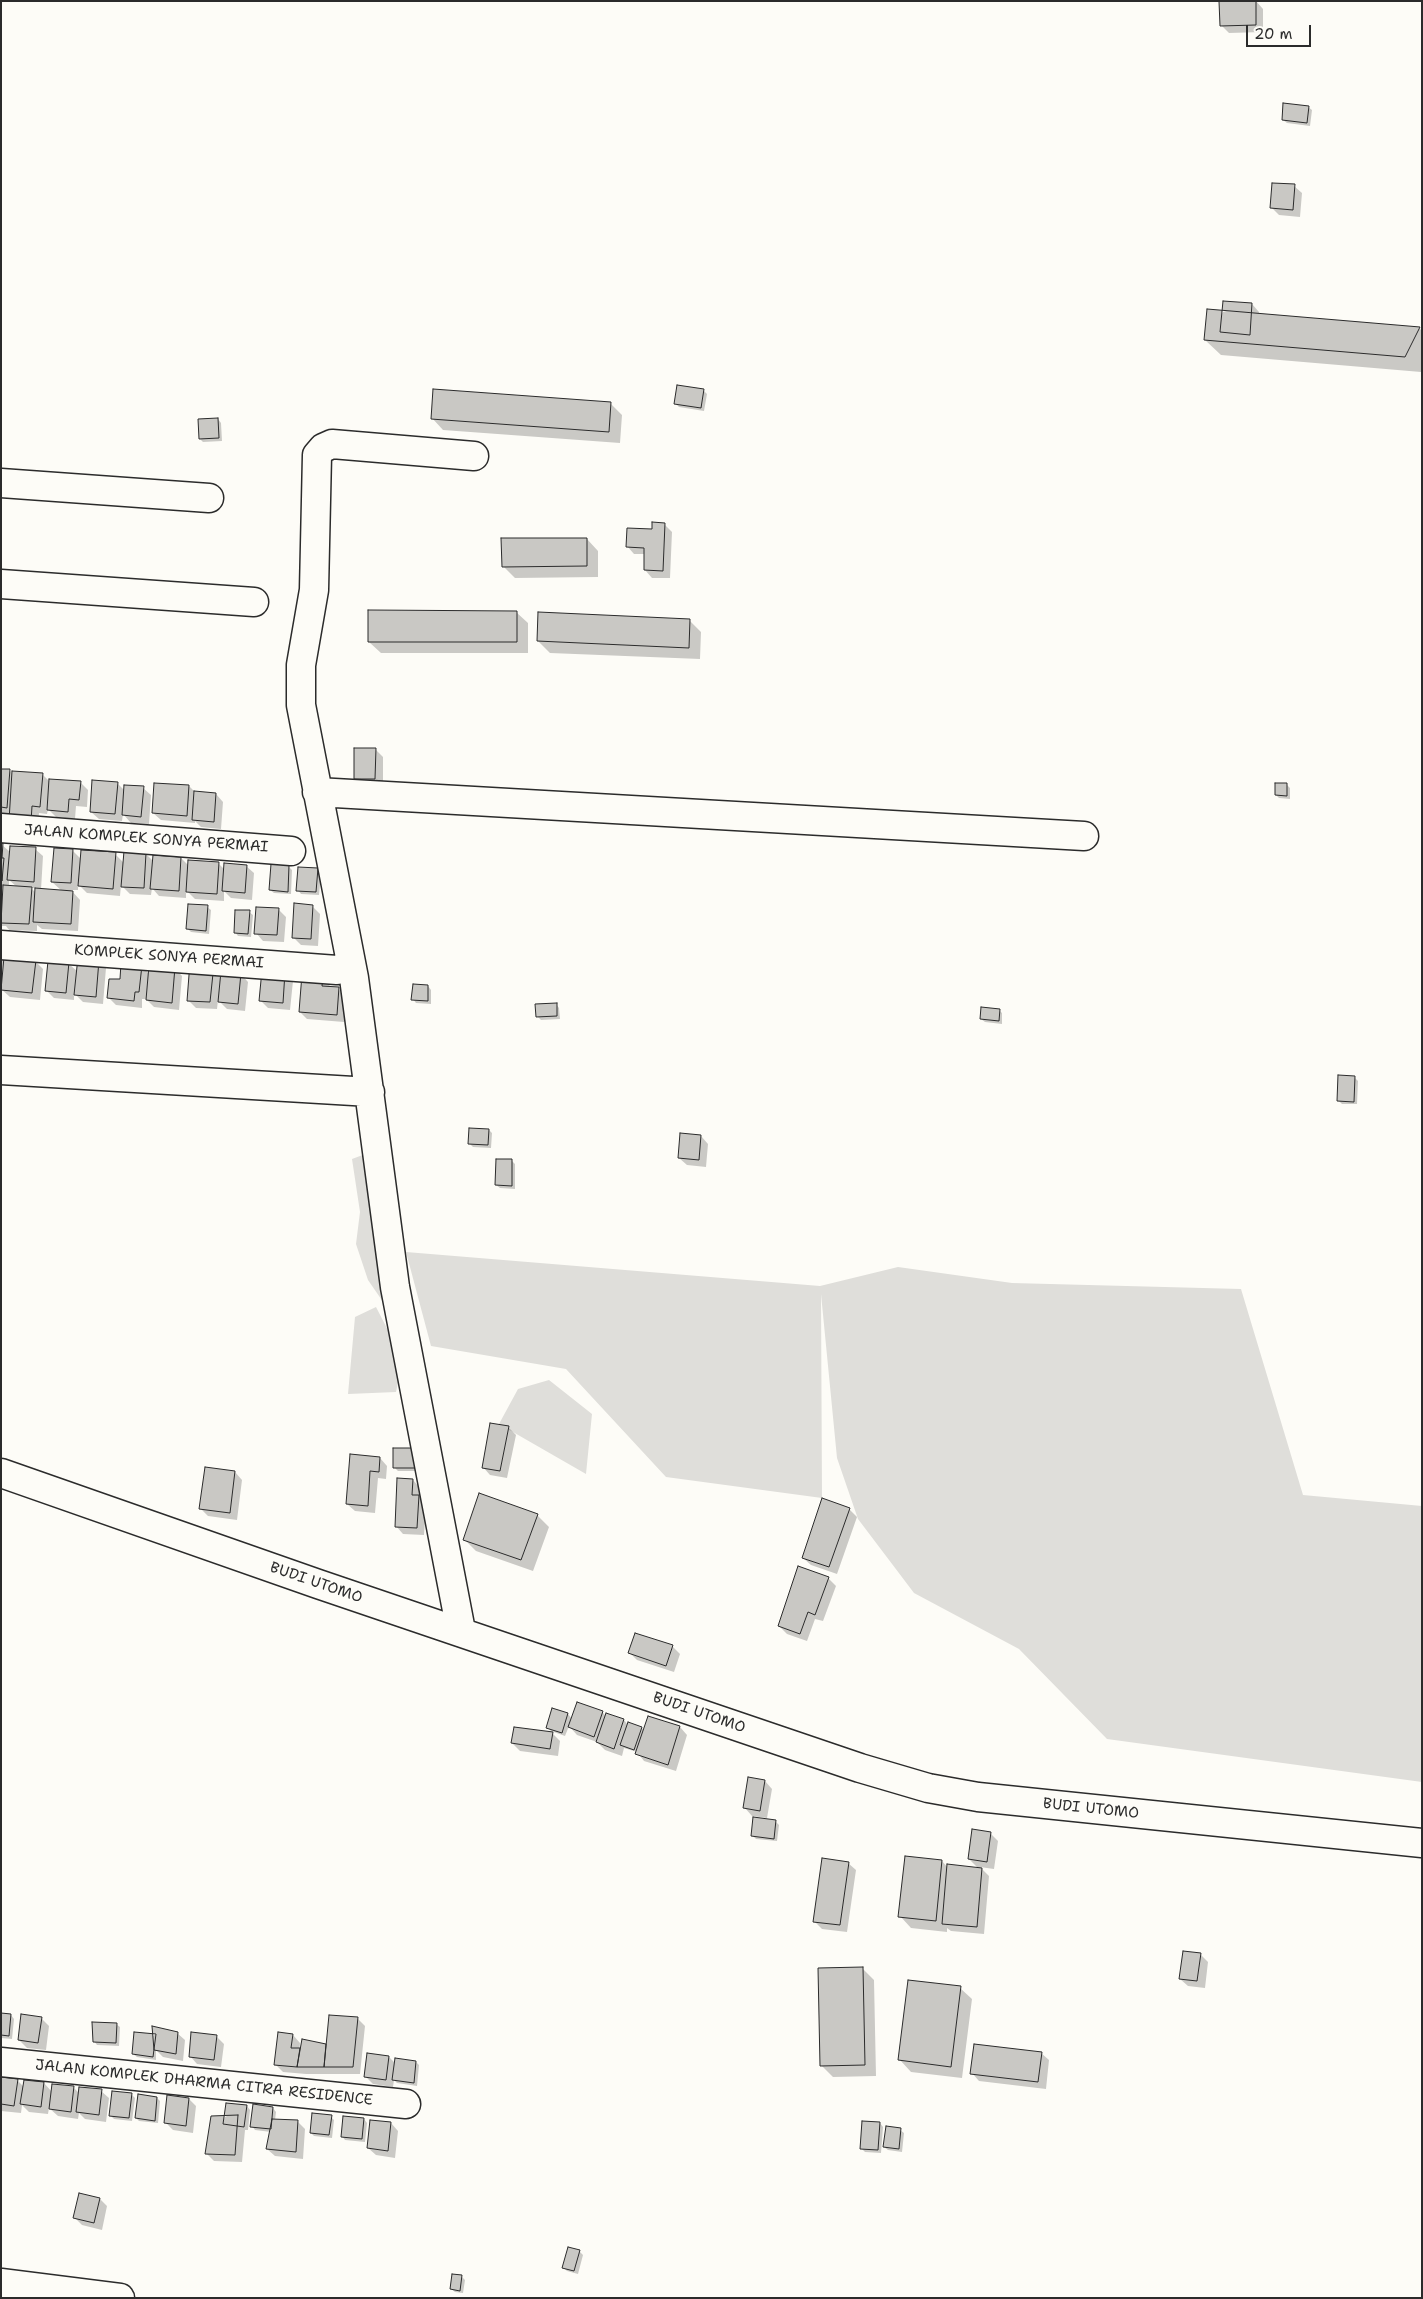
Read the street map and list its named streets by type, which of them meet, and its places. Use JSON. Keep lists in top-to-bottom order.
{
  "streets": {
    "street": [
      "JALAN KOMPLEK SONYA PERMAI",
      "KOMPLEK SONYA PERMAI",
      "BUDI UTOMO",
      "JALAN KOMPLEK DHARMA CITRA RESIDENCE"
    ]
  },
  "scale_bar": "20 m"
}
